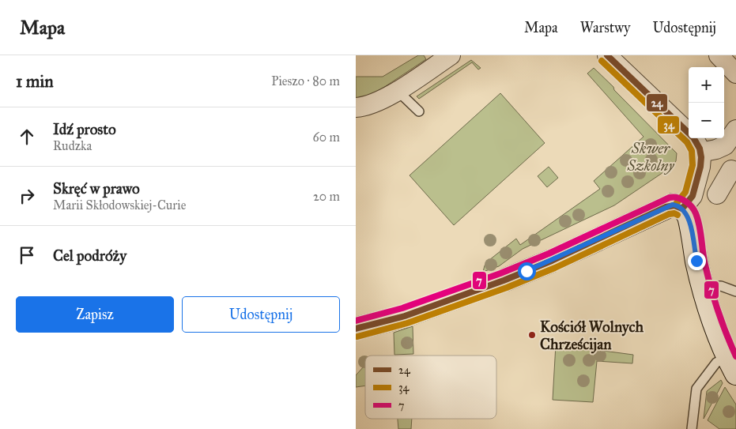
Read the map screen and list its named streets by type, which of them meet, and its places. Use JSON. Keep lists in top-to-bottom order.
{
  "parks": ["Skwer Szkolny"],
  "places": ["Kościół Wolnych Chrześcijan"],
  "lines": ["transit line 24", "transit line 34", "transit line 7"],
  "legend": ["24", "34", "7"],
  "page": {
    "header": "Mapa",
    "nav": ["Mapa", "Warstwy", "Udostępnij"],
    "heading": ["1 min", "Pieszo · 80 m"],
    "map_buttons": ["+", "−"],
    "list": [
      ["Idź prosto", "Rudzka", "60 m"],
      ["Skręć w prawo", "Marii Skłodowskiej-Curie", "20 m"],
      "Cel podróży"
    ],
    "buttons": ["Zapisz", "Udostępnij"]
  }
}
